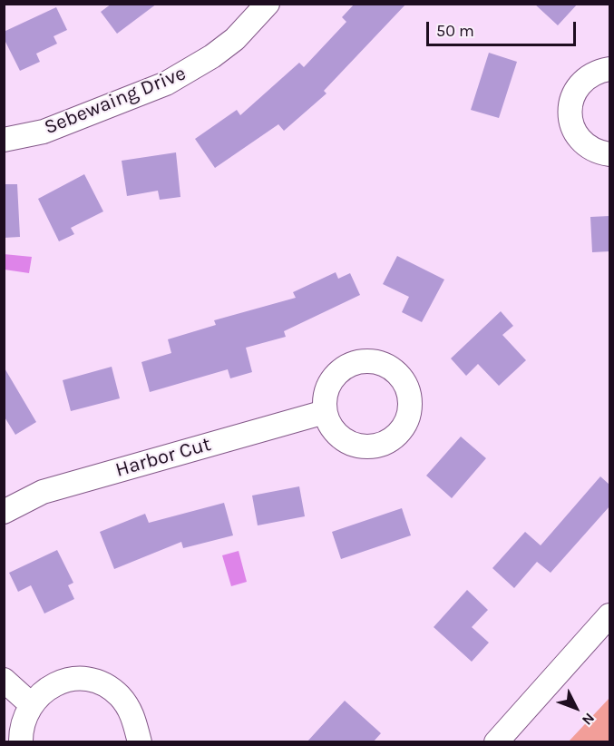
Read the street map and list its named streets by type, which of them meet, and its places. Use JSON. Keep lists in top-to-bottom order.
{
  "streets": {
    "street": ["Sebewaing Drive", "Harbor Cut"]
  },
  "scale_bar": "50 m",
  "north": "bottom right"
}
